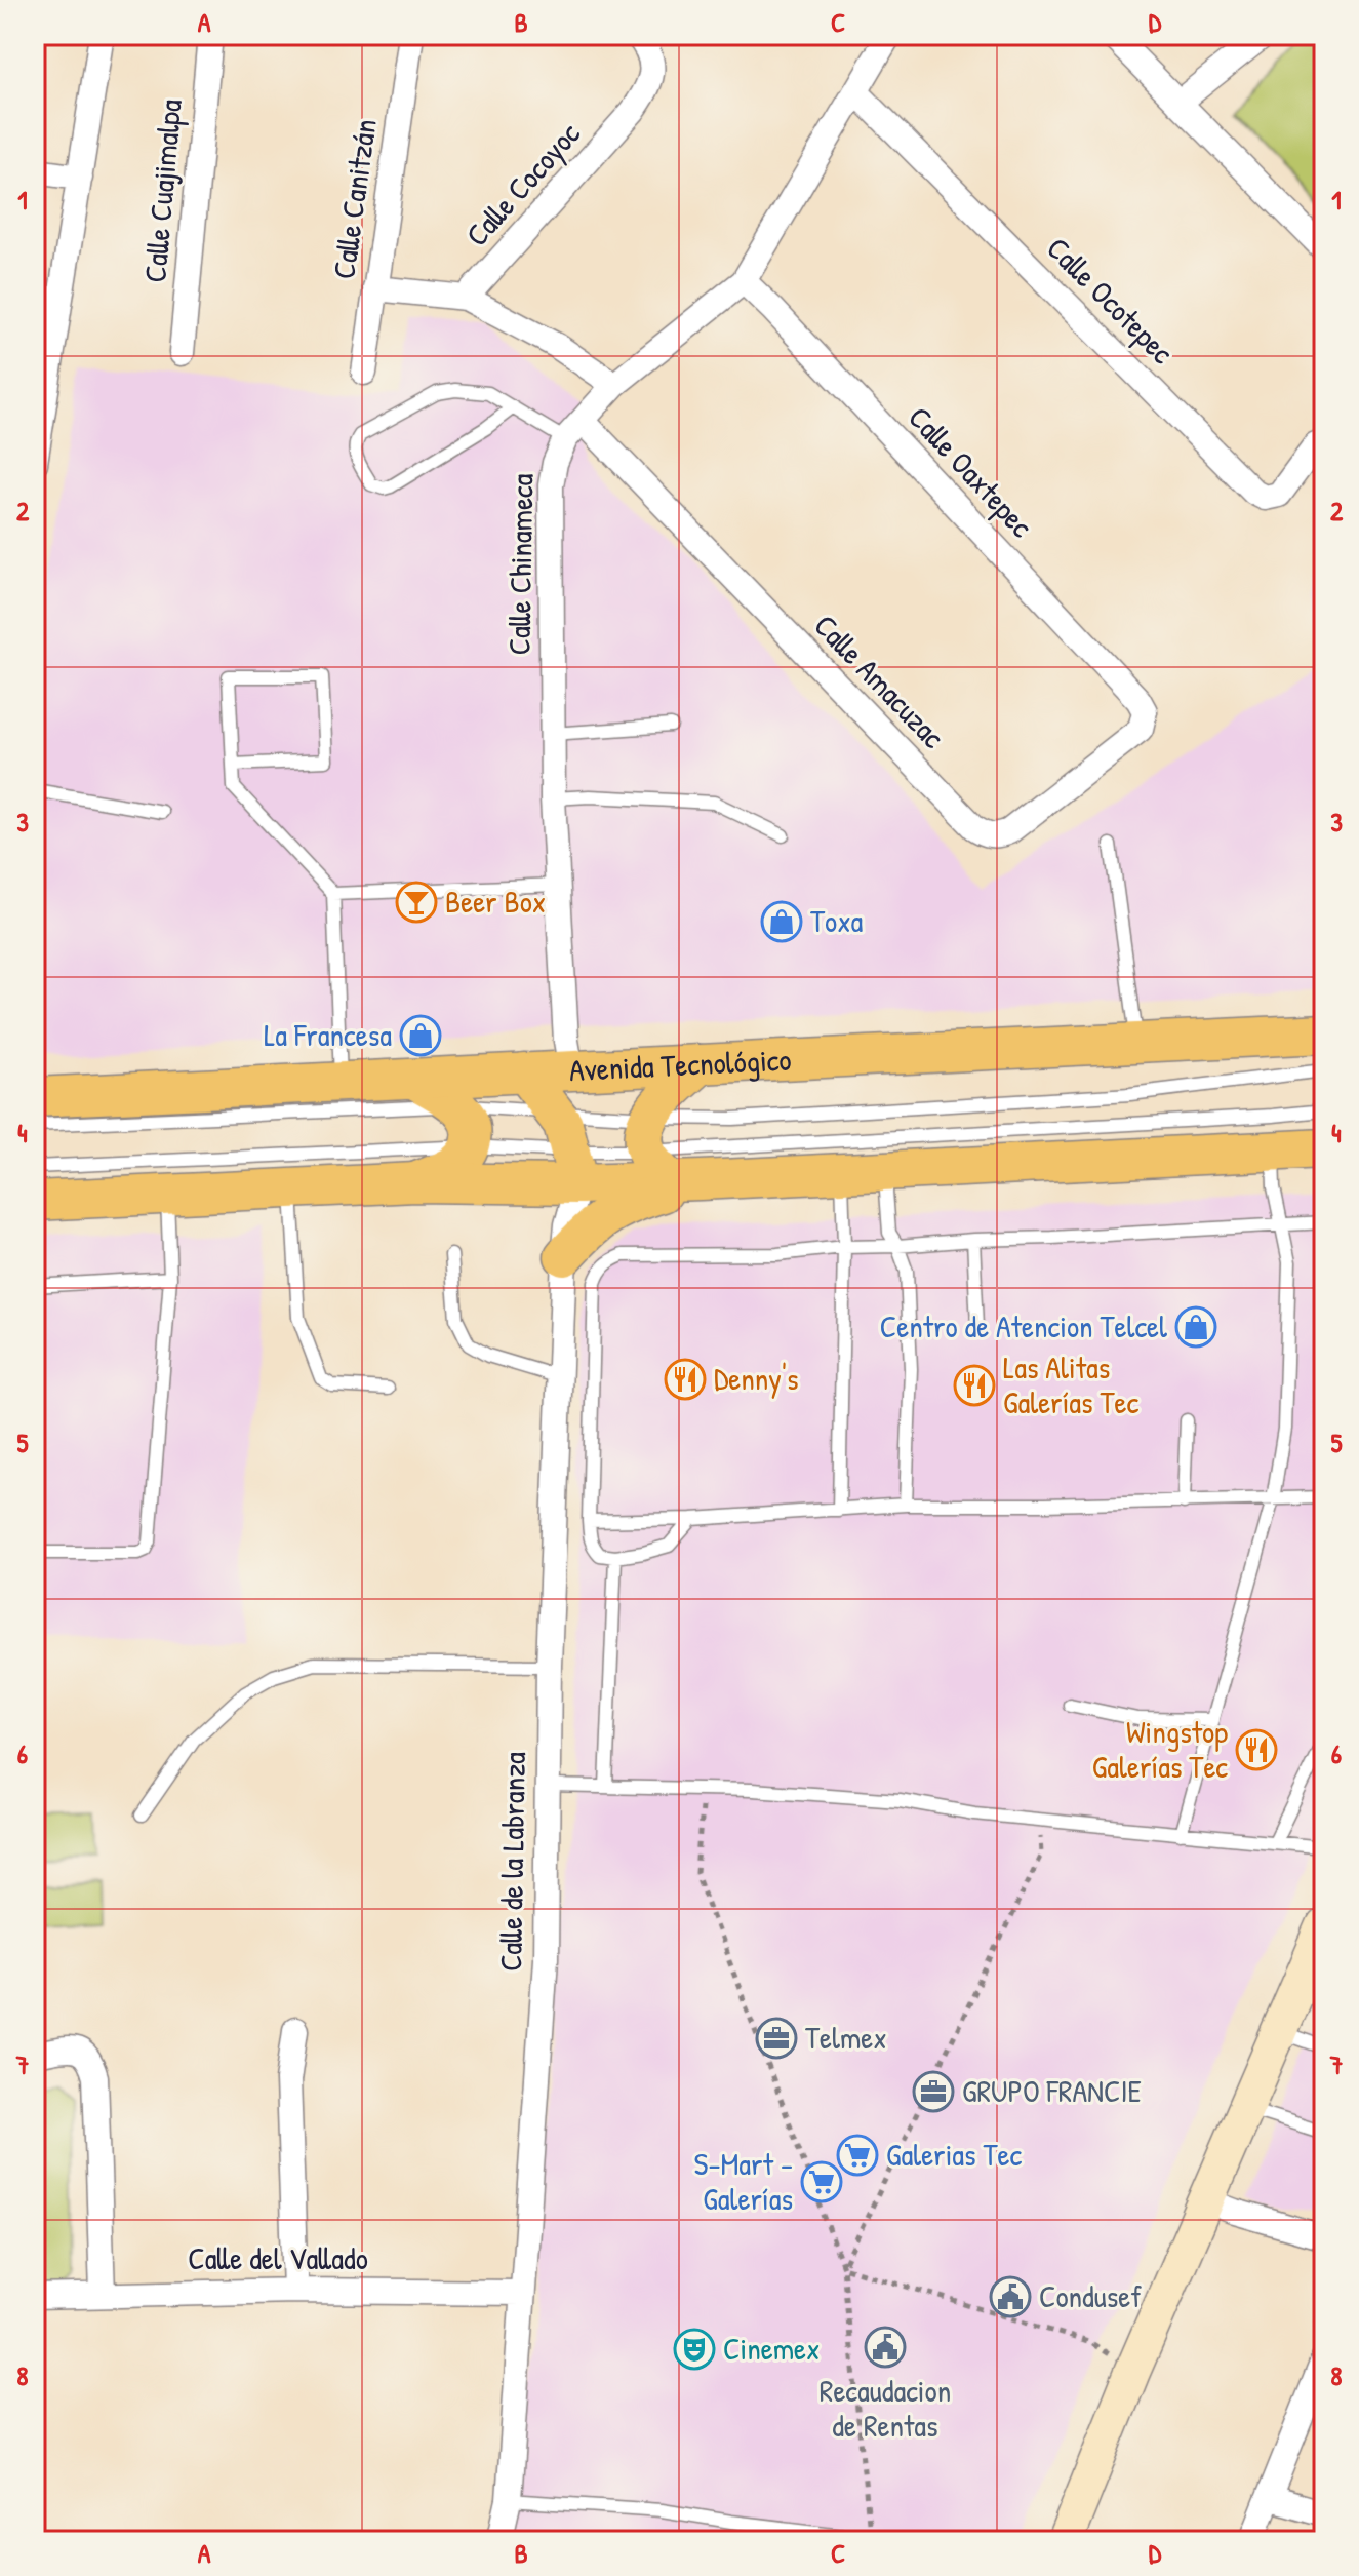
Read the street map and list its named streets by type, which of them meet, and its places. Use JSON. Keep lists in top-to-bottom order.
{
  "streets": {
    "main road": ["Avenida Tecnológico"],
    "street": [
      "Calle Cocoyoc",
      "Calle Cuajimalpa",
      "Calle Canitzán",
      "Calle Ocotepec",
      "Calle Oaxtepec",
      "Calle Chinameca",
      "Calle Amacuzac",
      "Calle de la Labranza",
      "Calle del Vallado"
    ]
  },
  "crossings": [
    ["Calle Ocotepec", "Calle Chinameca"],
    ["Calle Oaxtepec", "Calle Chinameca"],
    ["Calle Oaxtepec", "Calle Amacuzac"],
    ["Calle Chinameca", "Calle Amacuzac"],
    ["Calle Chinameca", "Avenida Tecnológico"],
    ["Calle de la Labranza", "Calle del Vallado"]
  ],
  "places": {
    "bar": ["Beer Box"],
    "shop": ["Toxa", "La Francesa", "Centro de Atencion Telcel"],
    "restaurant": ["Denny's", "Las Alitas Galerías Tec", "Wingstop Galerías Tec"],
    "office": ["Telmex", "GRUPO FRANCIE"],
    "supermarket": ["Galerias Tec", "S-Mart - Galerías"],
    "public building": ["Condusef", "Recaudacion de Rentas"],
    "theatre": ["Cinemex"]
  },
  "grid": {
    "columns": [
      "A",
      "B",
      "C",
      "D"
    ],
    "rows": [
      "1",
      "2",
      "3",
      "4",
      "5",
      "6",
      "7",
      "8"
    ]
  }
}
